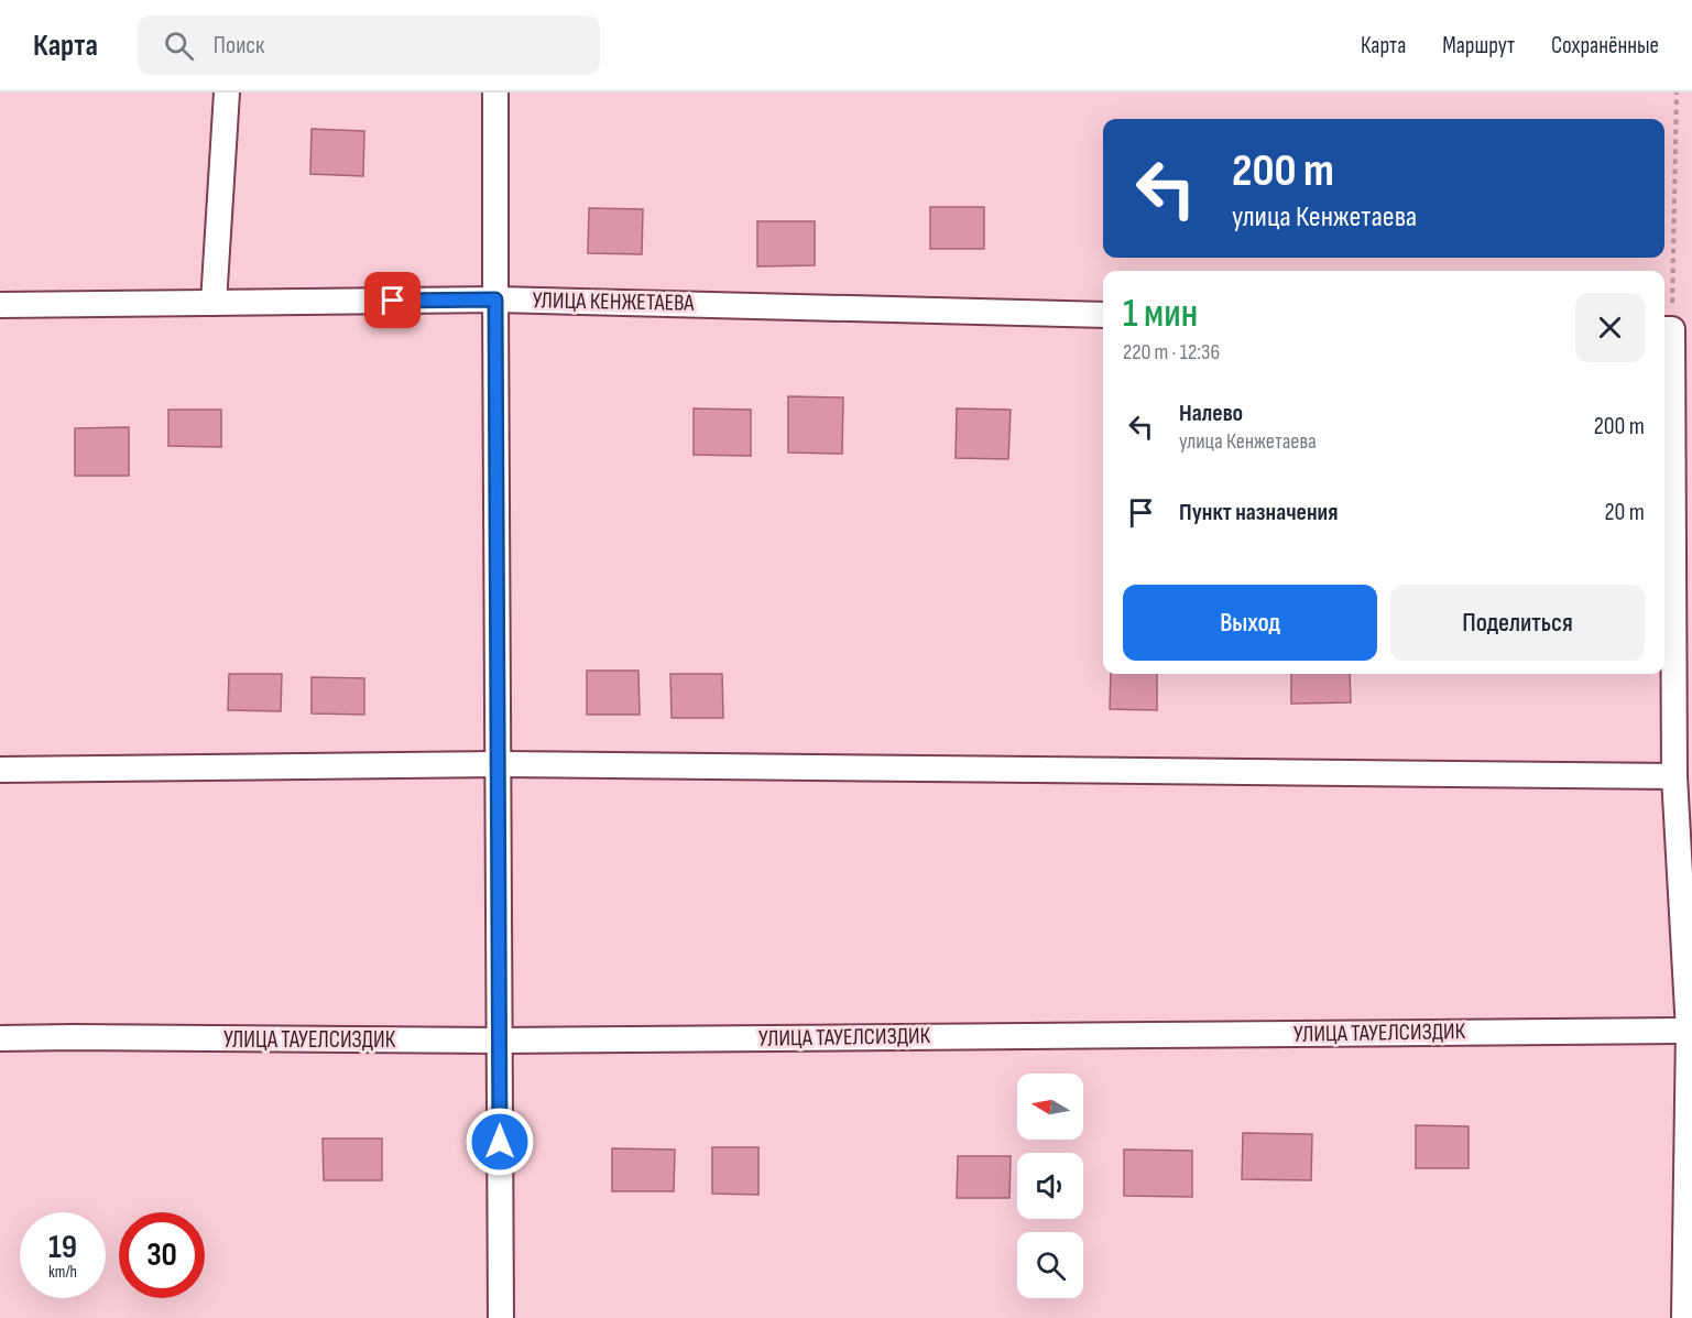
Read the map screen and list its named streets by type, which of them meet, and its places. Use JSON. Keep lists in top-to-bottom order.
{
  "streets": {
    "street": ["УЛИЦА КЕНЖЕТАЕВА", "УЛИЦА ТАУЕЛСИЗДИК"]
  },
  "north": "left",
  "page": {
    "header": "Карта",
    "search": "Поиск",
    "nav": ["Карта", "Маршрут", "Сохранённые"],
    "turn": ["200 m", "улица Кенжетаева"],
    "heading": ["1 мин", "220 m · 12:36"],
    "list": [
      {
        "name": "Налево",
        "note": "улица Кенжетаева",
        "value": "200 m"
      },
      {
        "name": "Пункт назначения",
        "value": "20 m"
      }
    ],
    "buttons": ["Выход", "Поделиться"],
    "speed": "19 km/h",
    "limit": "30"
  }
}
